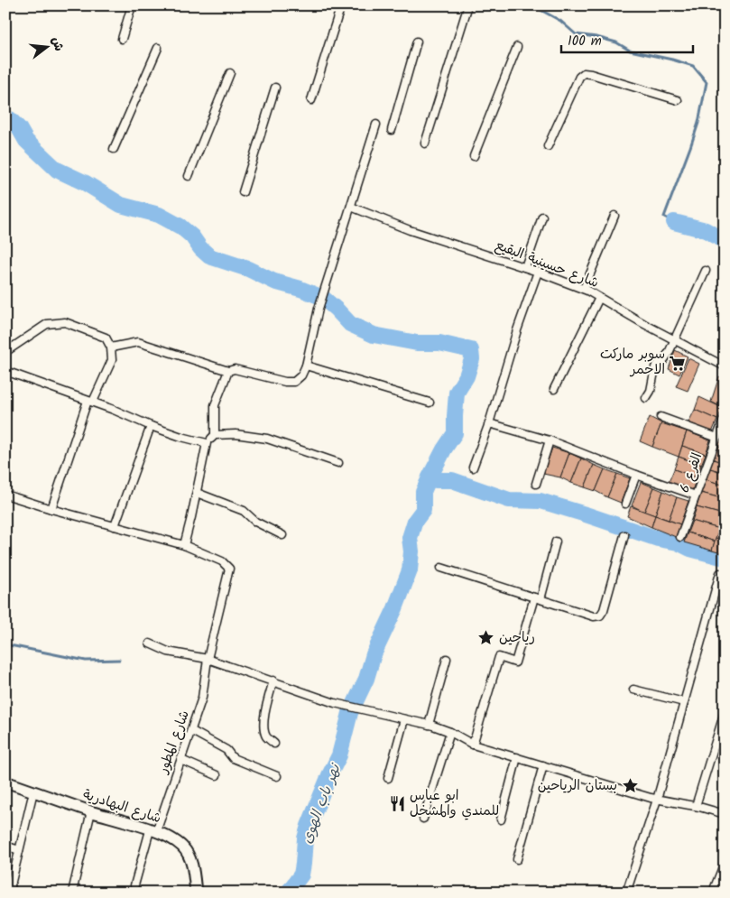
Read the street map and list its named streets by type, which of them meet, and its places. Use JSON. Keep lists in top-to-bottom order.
{
  "streets": {
    "main road": ["شارع البهادرية"],
    "street": ["شارع حسينية البقيع", "الفرع 6", "شارع المطور"]
  },
  "crossings": [
    ["شارع المطور", "شارع البهادرية"]
  ],
  "water": ["نهر باب الهوى"],
  "places": {
    "supermarket": ["سوبر ماركت الاحمر"],
    "place": ["رياحين", "بستان الرياحين"],
    "restaurant": ["ابو عباس للمندي والمشخل"]
  },
  "scale_bar": "100 m",
  "north": "right"
}
